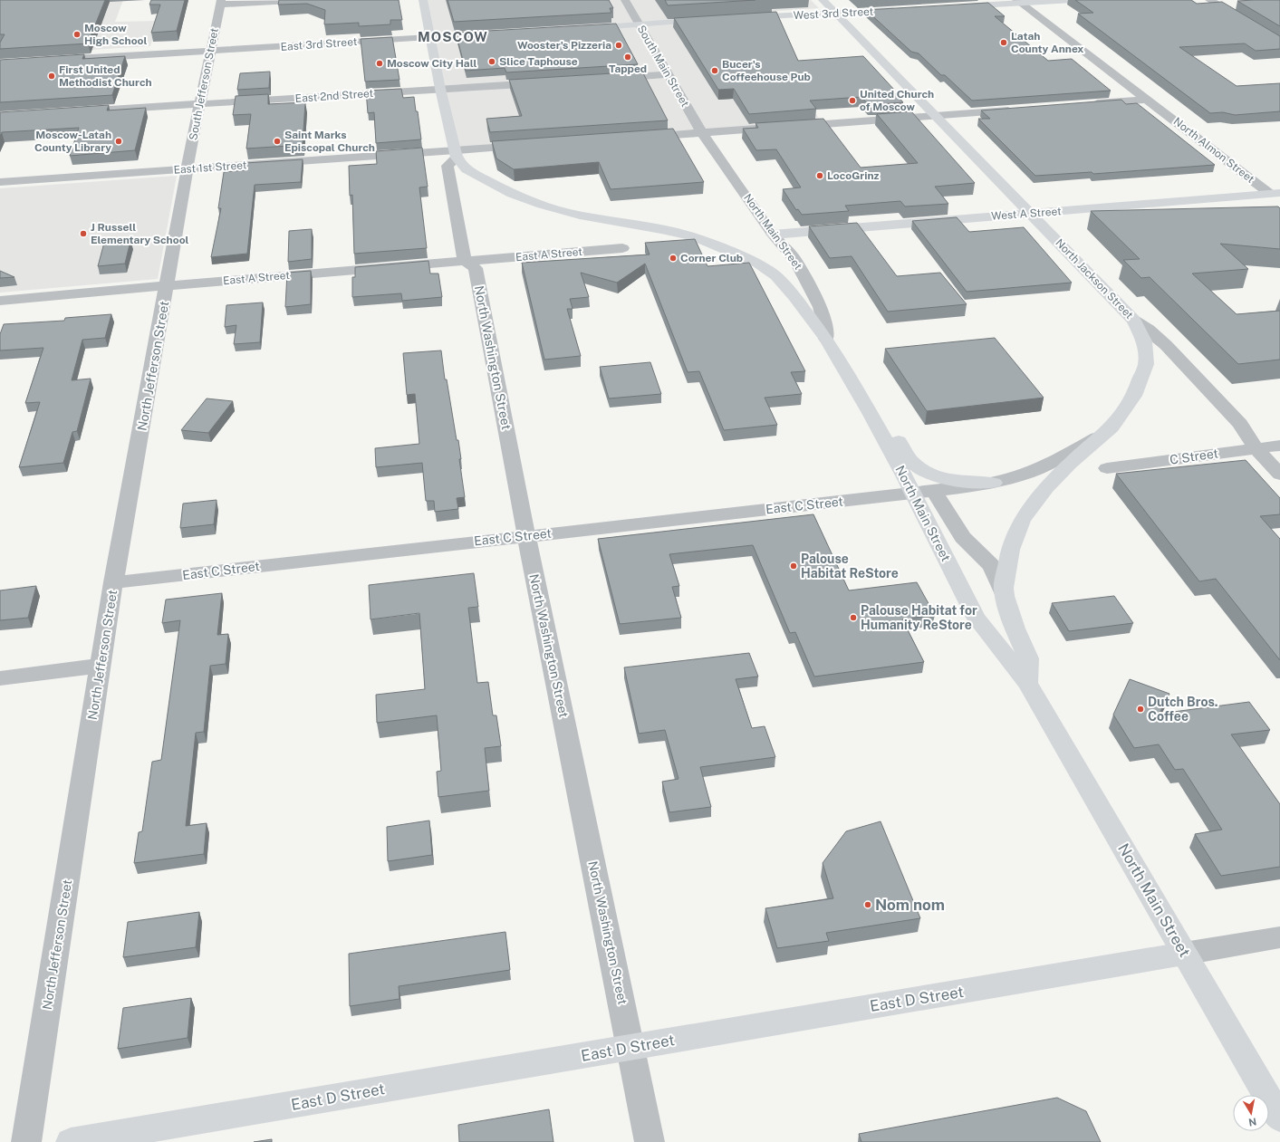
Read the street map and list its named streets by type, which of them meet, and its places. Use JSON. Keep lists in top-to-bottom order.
{
  "streets": {
    "main road": [
      "West 3rd Street",
      "East 3rd Street",
      "West A Street",
      "North Main Street",
      "North Jackson Street",
      "East D Street"
    ],
    "street": [
      "South Main Street",
      "South Jefferson Street",
      "East 2nd Street",
      "North Almon Street",
      "East 1st Street",
      "East A Street",
      "North Washington Street",
      "North Jefferson Street",
      "C Street",
      "East C Street"
    ]
  },
  "crossings": [
    ["West 3rd Street", "North Jackson Street"],
    ["East 3rd Street", "South Jefferson Street"],
    ["South Main Street", "North Main Street"],
    ["South Jefferson Street", "East 2nd Street"],
    ["South Jefferson Street", "East 1st Street"],
    ["South Jefferson Street", "North Jefferson Street"],
    ["North Almon Street", "West A Street"],
    ["East 1st Street", "North Main Street"],
    ["East 1st Street", "North Jefferson Street"],
    ["West A Street", "North Main Street"],
    ["West A Street", "North Jackson Street"],
    ["North Main Street", "North Jackson Street"],
    ["North Main Street", "East C Street"],
    ["North Main Street", "East D Street"],
    ["East A Street", "North Washington Street"],
    ["East A Street", "North Jefferson Street"],
    ["North Jackson Street", "C Street"],
    ["North Washington Street", "East C Street"],
    ["North Washington Street", "East D Street"],
    ["North Jefferson Street", "East C Street"]
  ],
  "districts": ["MOSCOW"],
  "places": [
    "Moscow High School",
    "Latah County Annex",
    "Wooster's Pizzeria",
    "Tapped",
    "Slice Taphouse",
    "Moscow City Hall",
    "Bucer's Coffeehouse Pub",
    "First United Methodist Church",
    "United Church of Moscow",
    "Moscow-Latah County Library",
    "Saint Marks Episcopal Church",
    "LocoGrinz",
    "J Russell Elementary School",
    "Corner Club",
    "Palouse Habitat ReStore",
    "Palouse Habitat for Humanity ReStore",
    "Dutch Bros. Coffee",
    "Nom nom"
  ],
  "north": "bottom"
}
